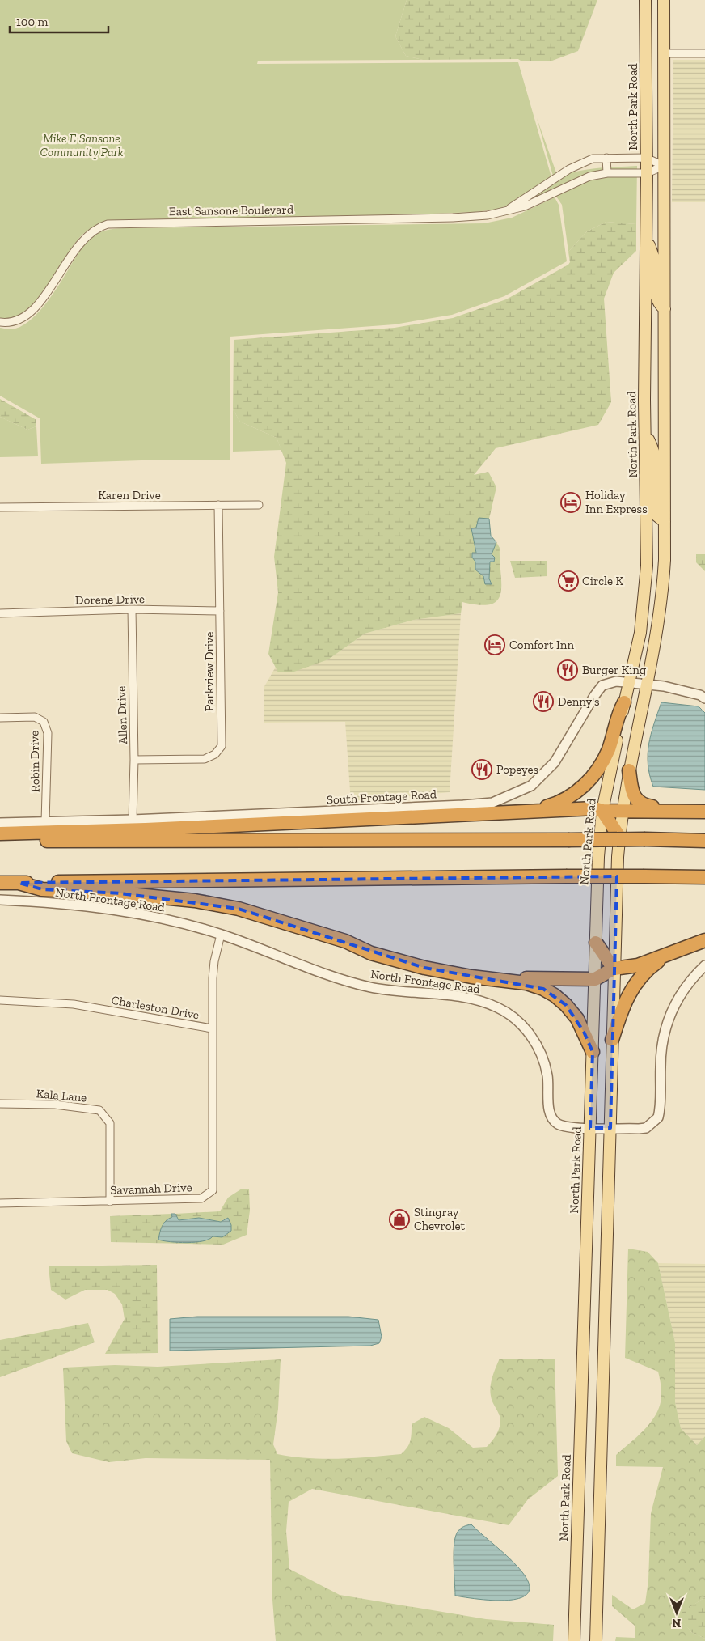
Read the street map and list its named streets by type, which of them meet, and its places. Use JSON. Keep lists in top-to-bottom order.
{
  "streets": {
    "main road": ["North Park Road"],
    "street": [
      "East Sansone Boulevard",
      "Karen Drive",
      "Dorene Drive",
      "Parkview Drive",
      "Allen Drive",
      "Robin Drive",
      "South Frontage Road",
      "North Frontage Road",
      "Charleston Drive",
      "Kala Lane",
      "Savannah Drive"
    ]
  },
  "crossings": [
    ["North Park Road", "East Sansone Boulevard"],
    ["North Park Road", "South Frontage Road"],
    ["North Park Road", "North Frontage Road"],
    ["Karen Drive", "Parkview Drive"],
    ["Dorene Drive", "Parkview Drive"],
    ["Dorene Drive", "Allen Drive"],
    ["Parkview Drive", "Allen Drive"],
    ["Allen Drive", "South Frontage Road"],
    ["Robin Drive", "South Frontage Road"],
    ["North Frontage Road", "Charleston Drive"],
    ["Charleston Drive", "Savannah Drive"],
    ["Kala Lane", "Savannah Drive"]
  ],
  "parks": ["Mike E Sansone Community Park"],
  "places": {
    "hotel": ["Holiday Inn Express", "Comfort Inn"],
    "supermarket": ["Circle K"],
    "restaurant": ["Burger King", "Denny's", "Popeyes"],
    "shop": ["Stingray Chevrolet"]
  },
  "scale_bar": "100 m",
  "north": "bottom"
}
